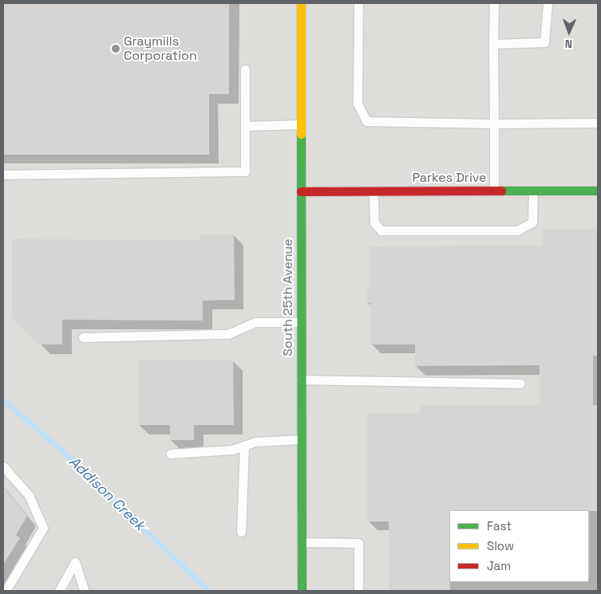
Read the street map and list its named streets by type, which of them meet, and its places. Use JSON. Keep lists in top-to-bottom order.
{
  "streets": {
    "main road": ["Parkes Drive", "South 25th Avenue"]
  },
  "crossings": [
    ["Parkes Drive", "South 25th Avenue"]
  ],
  "water": ["Addison Creek"],
  "places": ["Graymills Corporation"],
  "legend": ["Fast", "Slow", "Jam"],
  "north": "bottom"
}
